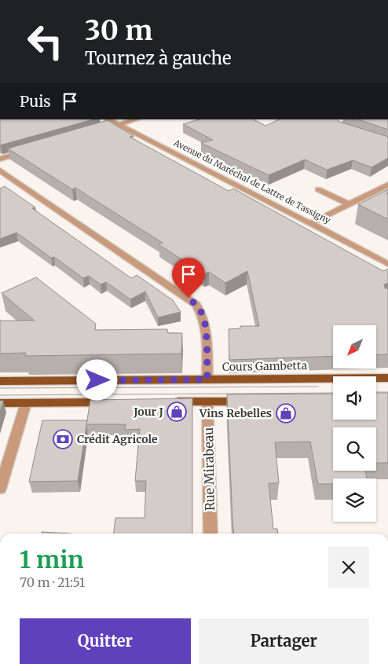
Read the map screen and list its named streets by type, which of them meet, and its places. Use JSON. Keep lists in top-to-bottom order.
{
  "streets": {
    "main road": ["Cours Gambetta"],
    "street": ["Avenue du Maréchal de Lattre de Tassigny", "Rue Mirabeau"]
  },
  "places": {
    "shop": ["Jour J", "Vins Rebelles"],
    "bank": ["Crédit Agricole"]
  },
  "north": "bottom left",
  "page": {
    "turn": ["30 m", "Tournez à gauche"],
    "then": "Puis",
    "heading": ["1 min", "70 m · 21:51"],
    "buttons": ["Quitter", "Partager"]
  }
}
